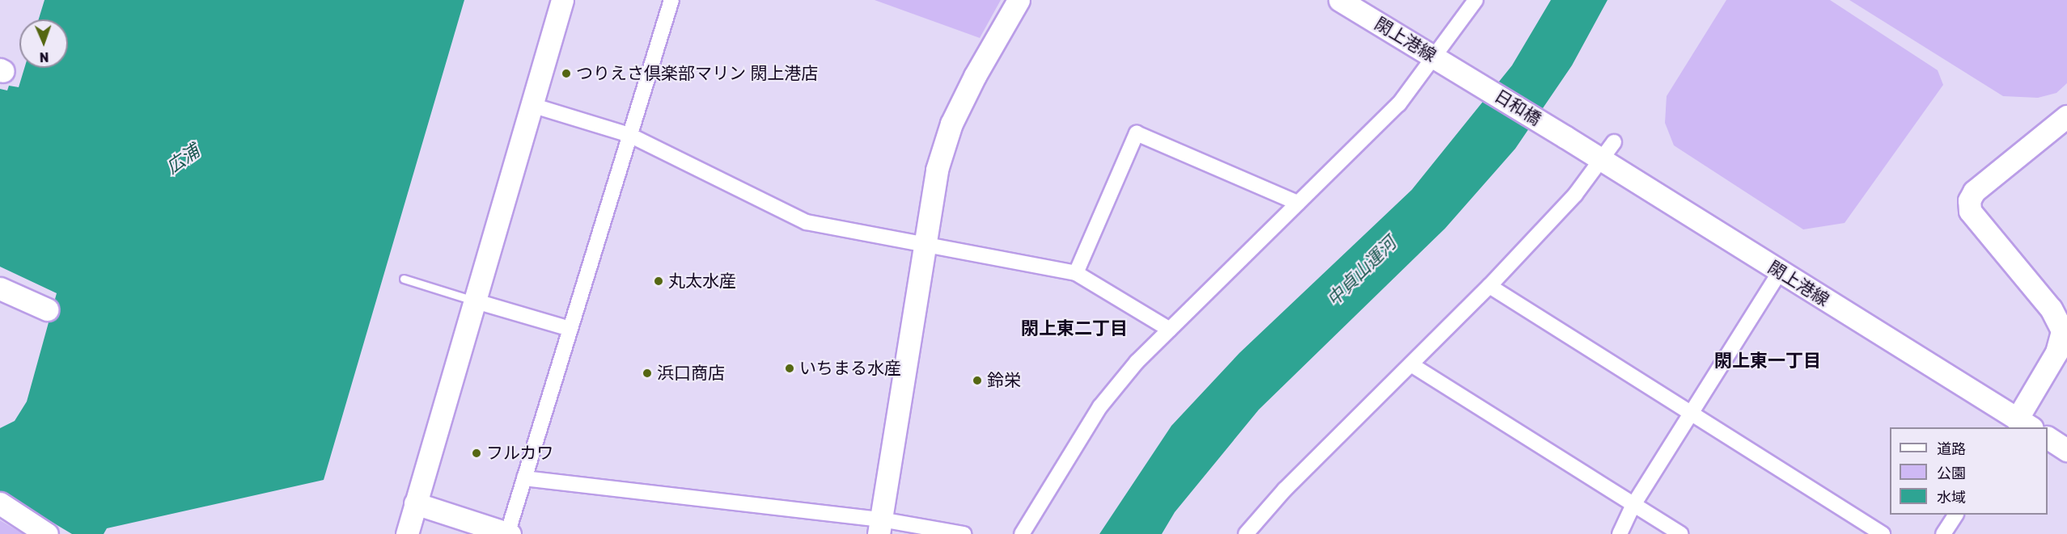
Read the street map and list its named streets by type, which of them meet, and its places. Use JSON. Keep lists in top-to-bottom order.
{
  "streets": {
    "street": ["閖上港線", "日和橋"]
  },
  "crossings": [
    ["閖上港線", "日和橋"]
  ],
  "districts": ["閖上東二丁目", "閖上東一丁目"],
  "water": ["広浦", "中貞山運河"],
  "places": [
    "つりえさ倶楽部マリン 閖上港店",
    "丸太水産",
    "いちまる水産",
    "浜口商店",
    "鈴栄",
    "フルカワ"
  ],
  "legend": ["道路", "公園", "水域"],
  "north": "bottom"
}
